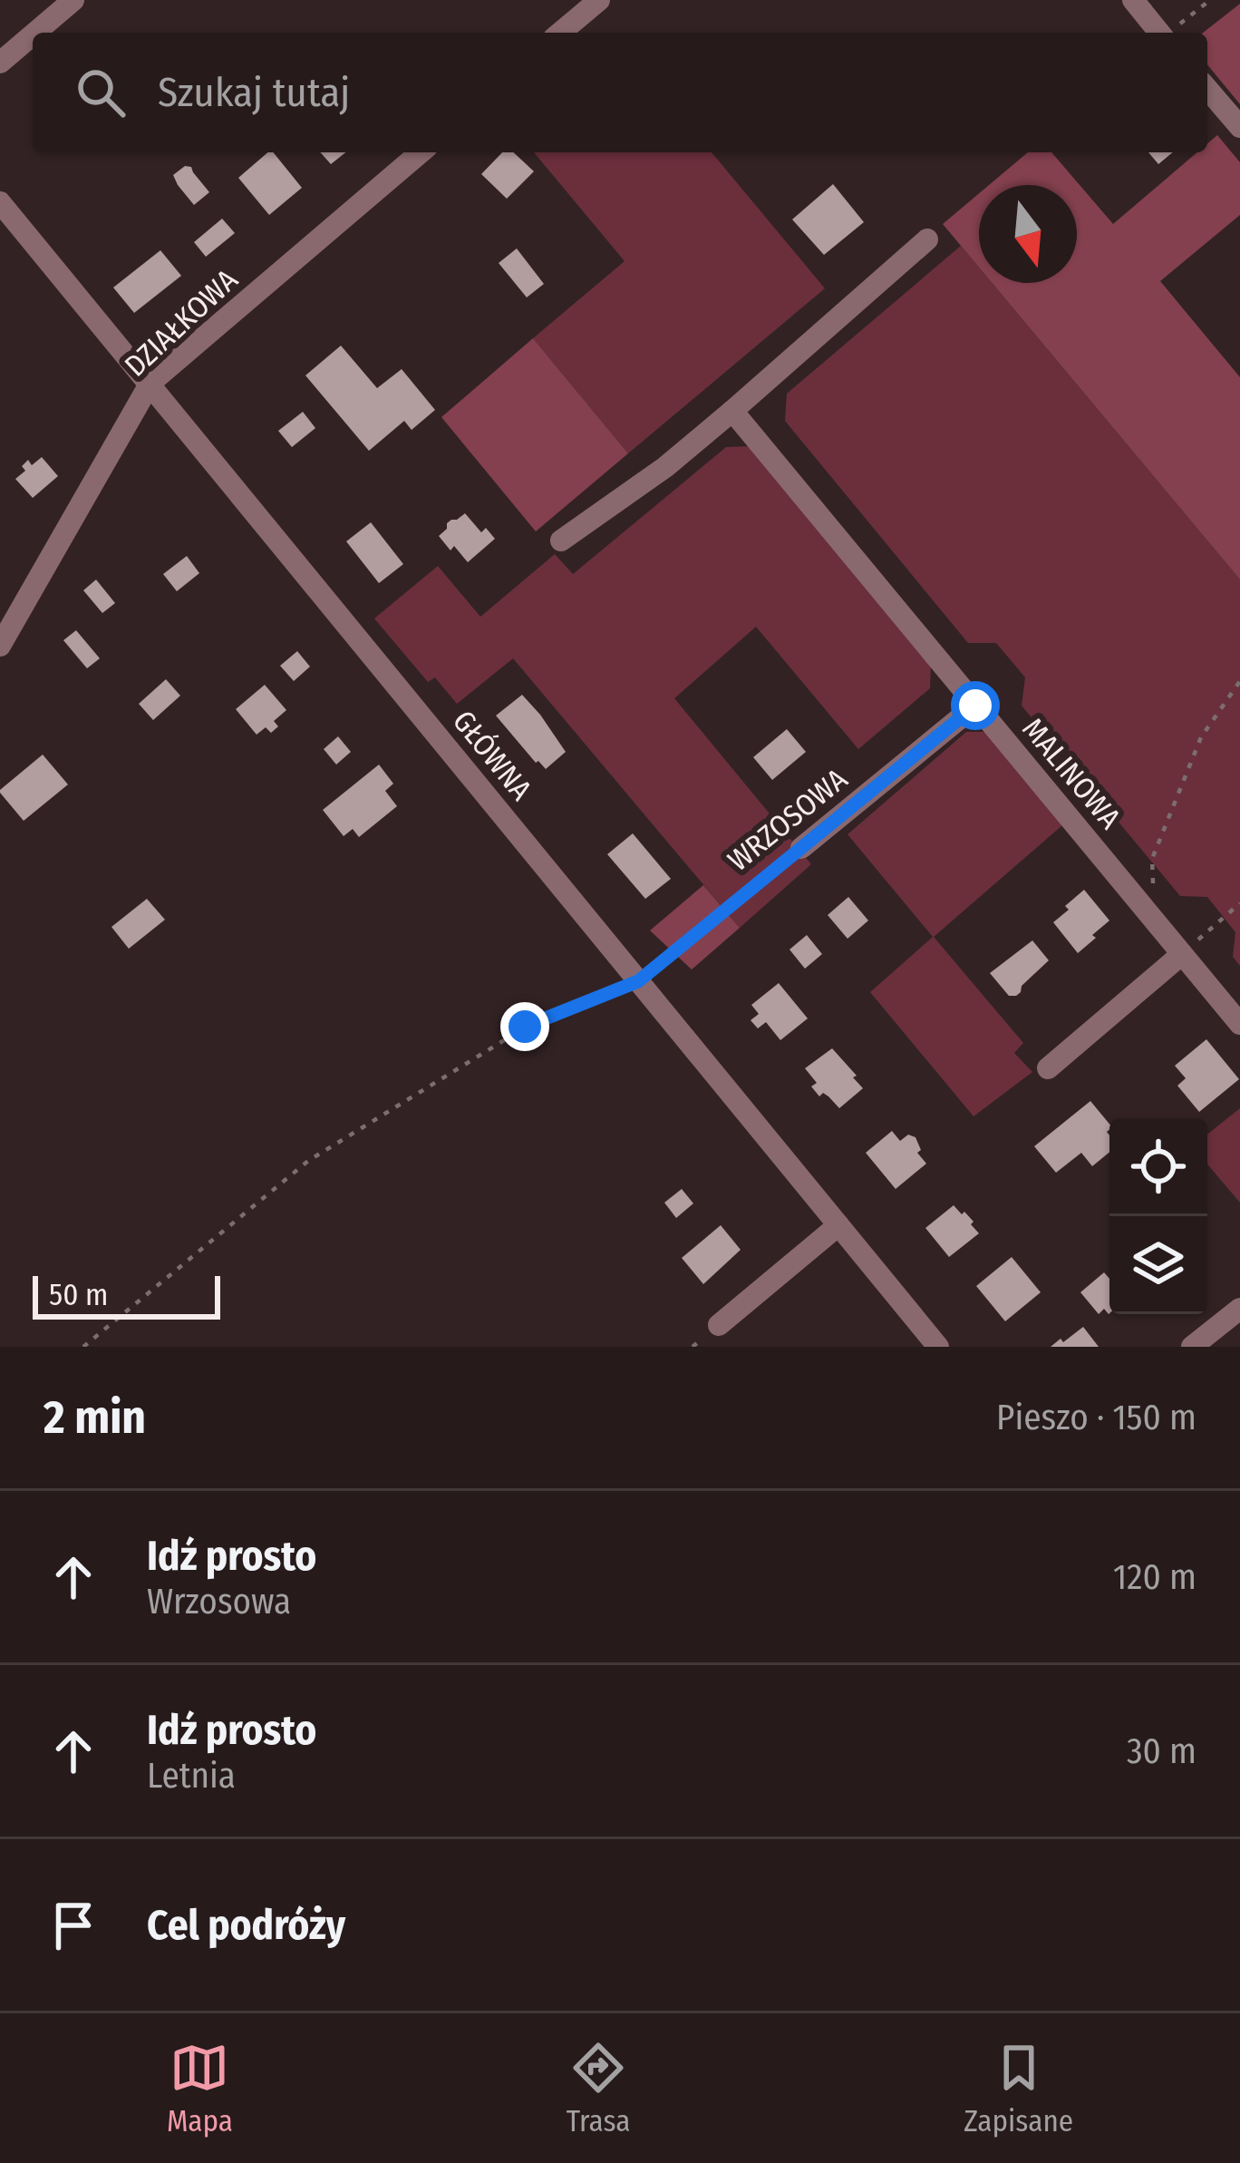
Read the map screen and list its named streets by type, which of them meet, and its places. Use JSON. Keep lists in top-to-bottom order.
{
  "streets": {
    "street": [
      "DZIAŁKOWA",
      "GŁÓWNA",
      "MALINOWA",
      "WRZOSOWA"
    ]
  },
  "crossings": [
    ["DZIAŁKOWA", "GŁÓWNA"],
    ["GŁÓWNA", "WRZOSOWA"],
    ["MALINOWA", "WRZOSOWA"]
  ],
  "scale_bar": "50 m",
  "north": "bottom",
  "page": {
    "search": "Szukaj tutaj",
    "scale": "50 m",
    "heading": ["2 min", "Pieszo · 150 m"],
    "list": [
      ["Idź prosto", "Wrzosowa", "120 m"],
      ["Idź prosto", "Letnia", "30 m"],
      "Cel podróży"
    ],
    "nav": ["Mapa", "Trasa", "Zapisane"]
  }
}
